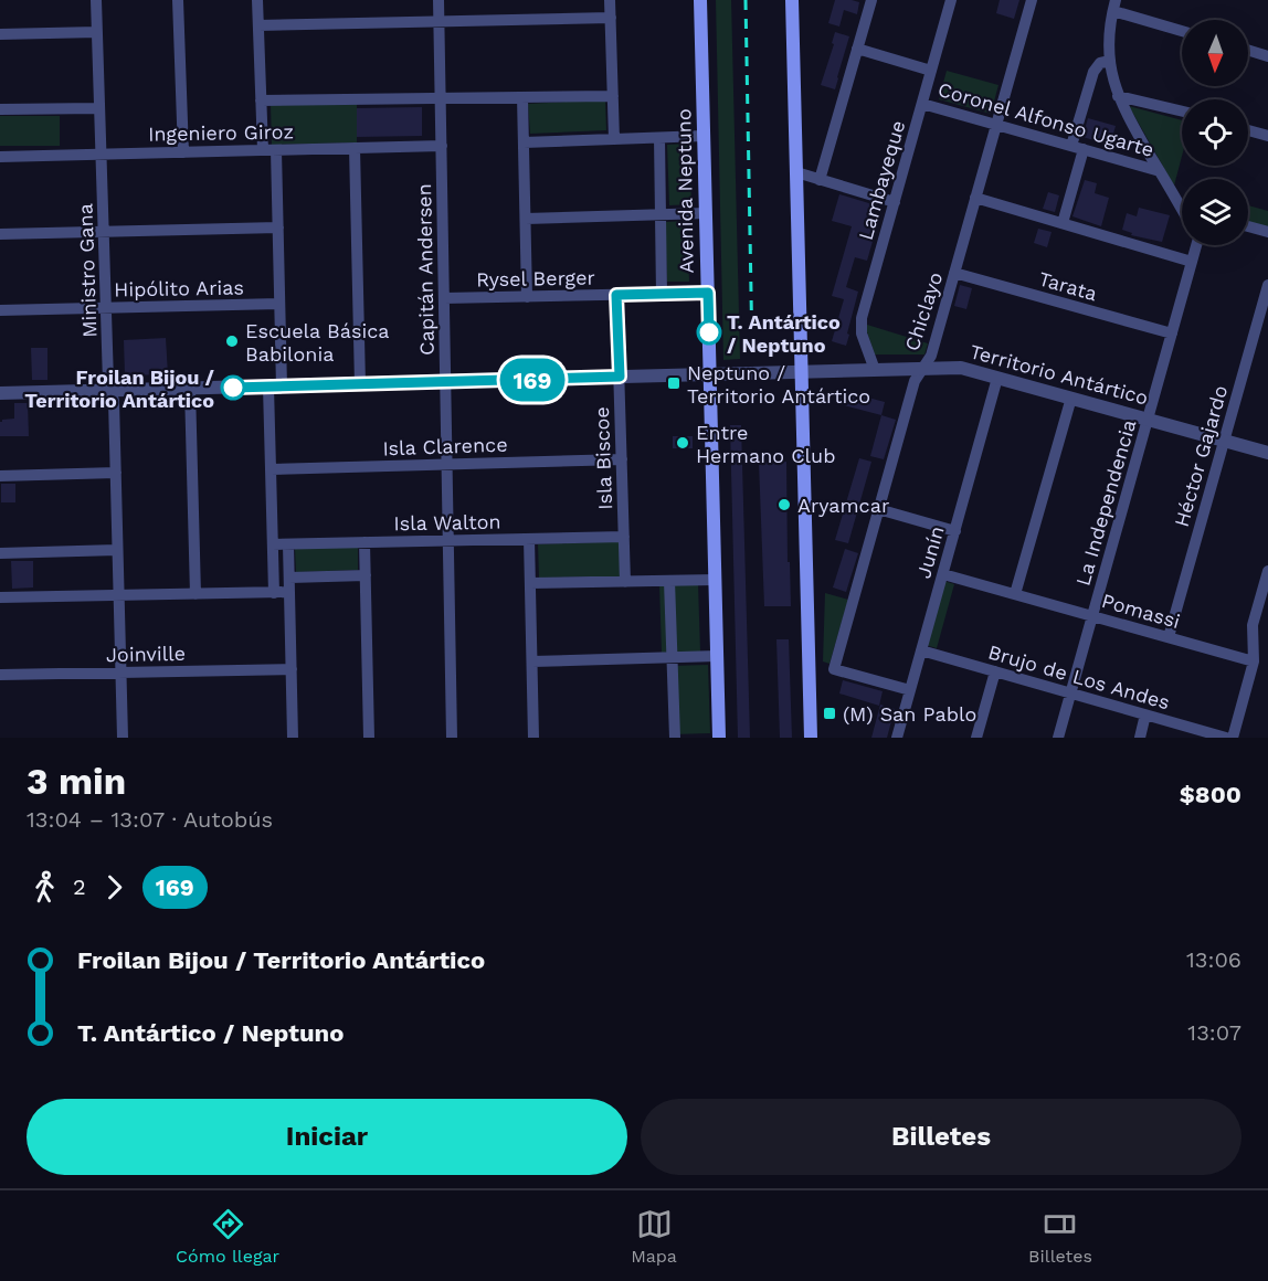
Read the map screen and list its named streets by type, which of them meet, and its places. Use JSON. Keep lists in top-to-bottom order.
{
  "streets": {
    "main road": ["Avenida Neptuno"],
    "street": [
      "Coronel Alfonso Ugarte",
      "Ingeniero Giroz",
      "Lambayeque",
      "Capitán Andersen",
      "Ministro Gana",
      "Rysel Berger",
      "Tarata",
      "Hipólito Arias",
      "Chiclayo",
      "Territorio Antártico",
      "Isla Clarence",
      "Héctor Gajardo",
      "Isla Biscoe",
      "La Independencia",
      "Isla Walton",
      "Junín",
      "Pomassi",
      "Joinville",
      "Brujo de Los Andes"
    ]
  },
  "crossings": [
    ["Coronel Alfonso Ugarte", "Lambayeque"],
    ["Coronel Alfonso Ugarte", "Chiclayo"],
    ["Coronel Alfonso Ugarte", "La Independencia"],
    ["Ingeniero Giroz", "Capitán Andersen"],
    ["Ingeniero Giroz", "Ministro Gana"],
    ["Lambayeque", "Territorio Antártico"],
    ["Avenida Neptuno", "Rysel Berger"],
    ["Avenida Neptuno", "Territorio Antártico"],
    ["Capitán Andersen", "Rysel Berger"],
    ["Capitán Andersen", "Territorio Antártico"],
    ["Capitán Andersen", "Isla Clarence"],
    ["Capitán Andersen", "Isla Walton"],
    ["Ministro Gana", "Hipólito Arias"],
    ["Ministro Gana", "Territorio Antártico"],
    ["Ministro Gana", "Joinville"],
    ["Rysel Berger", "Isla Biscoe"],
    ["Tarata", "Chiclayo"],
    ["Tarata", "La Independencia"],
    ["Chiclayo", "Territorio Antártico"],
    ["Chiclayo", "Junín"],
    ["Territorio Antártico", "Héctor Gajardo"],
    ["Territorio Antártico", "Isla Biscoe"],
    ["Territorio Antártico", "La Independencia"],
    ["Territorio Antártico", "Junín"],
    ["Isla Clarence", "Isla Biscoe"],
    ["Héctor Gajardo", "Pomassi"],
    ["Isla Biscoe", "Isla Walton"],
    ["La Independencia", "Pomassi"],
    ["La Independencia", "Brujo de Los Andes"],
    ["Junín", "Pomassi"],
    ["Junín", "Brujo de Los Andes"]
  ],
  "places": {
    "other": [
      "T. Antártico / Neptuno",
      "Escuela Básica Babilonia",
      "Froilan Bijou / Territorio Antártico",
      "Entre Hermano Club",
      "Aryamcar"
    ],
    "transit": ["Neptuno / Territorio Antártico", "(M) San Pablo"]
  },
  "lines": ["bus line 169"],
  "north": "bottom",
  "page": {
    "on_map": "169",
    "heading": ["3 min", "13:04 – 13:07 · Autobús", "$800"],
    "legs": ["2", "169"],
    "list": [
      {
        "name": "Froilan Bijou / Territorio Antártico",
        "value": "13:06"
      },
      {
        "name": "T. Antártico / Neptuno",
        "value": "13:07"
      }
    ],
    "buttons": ["Iniciar", "Billetes"],
    "tabs": ["Cómo llegar", "Mapa", "Billetes"]
  }
}
